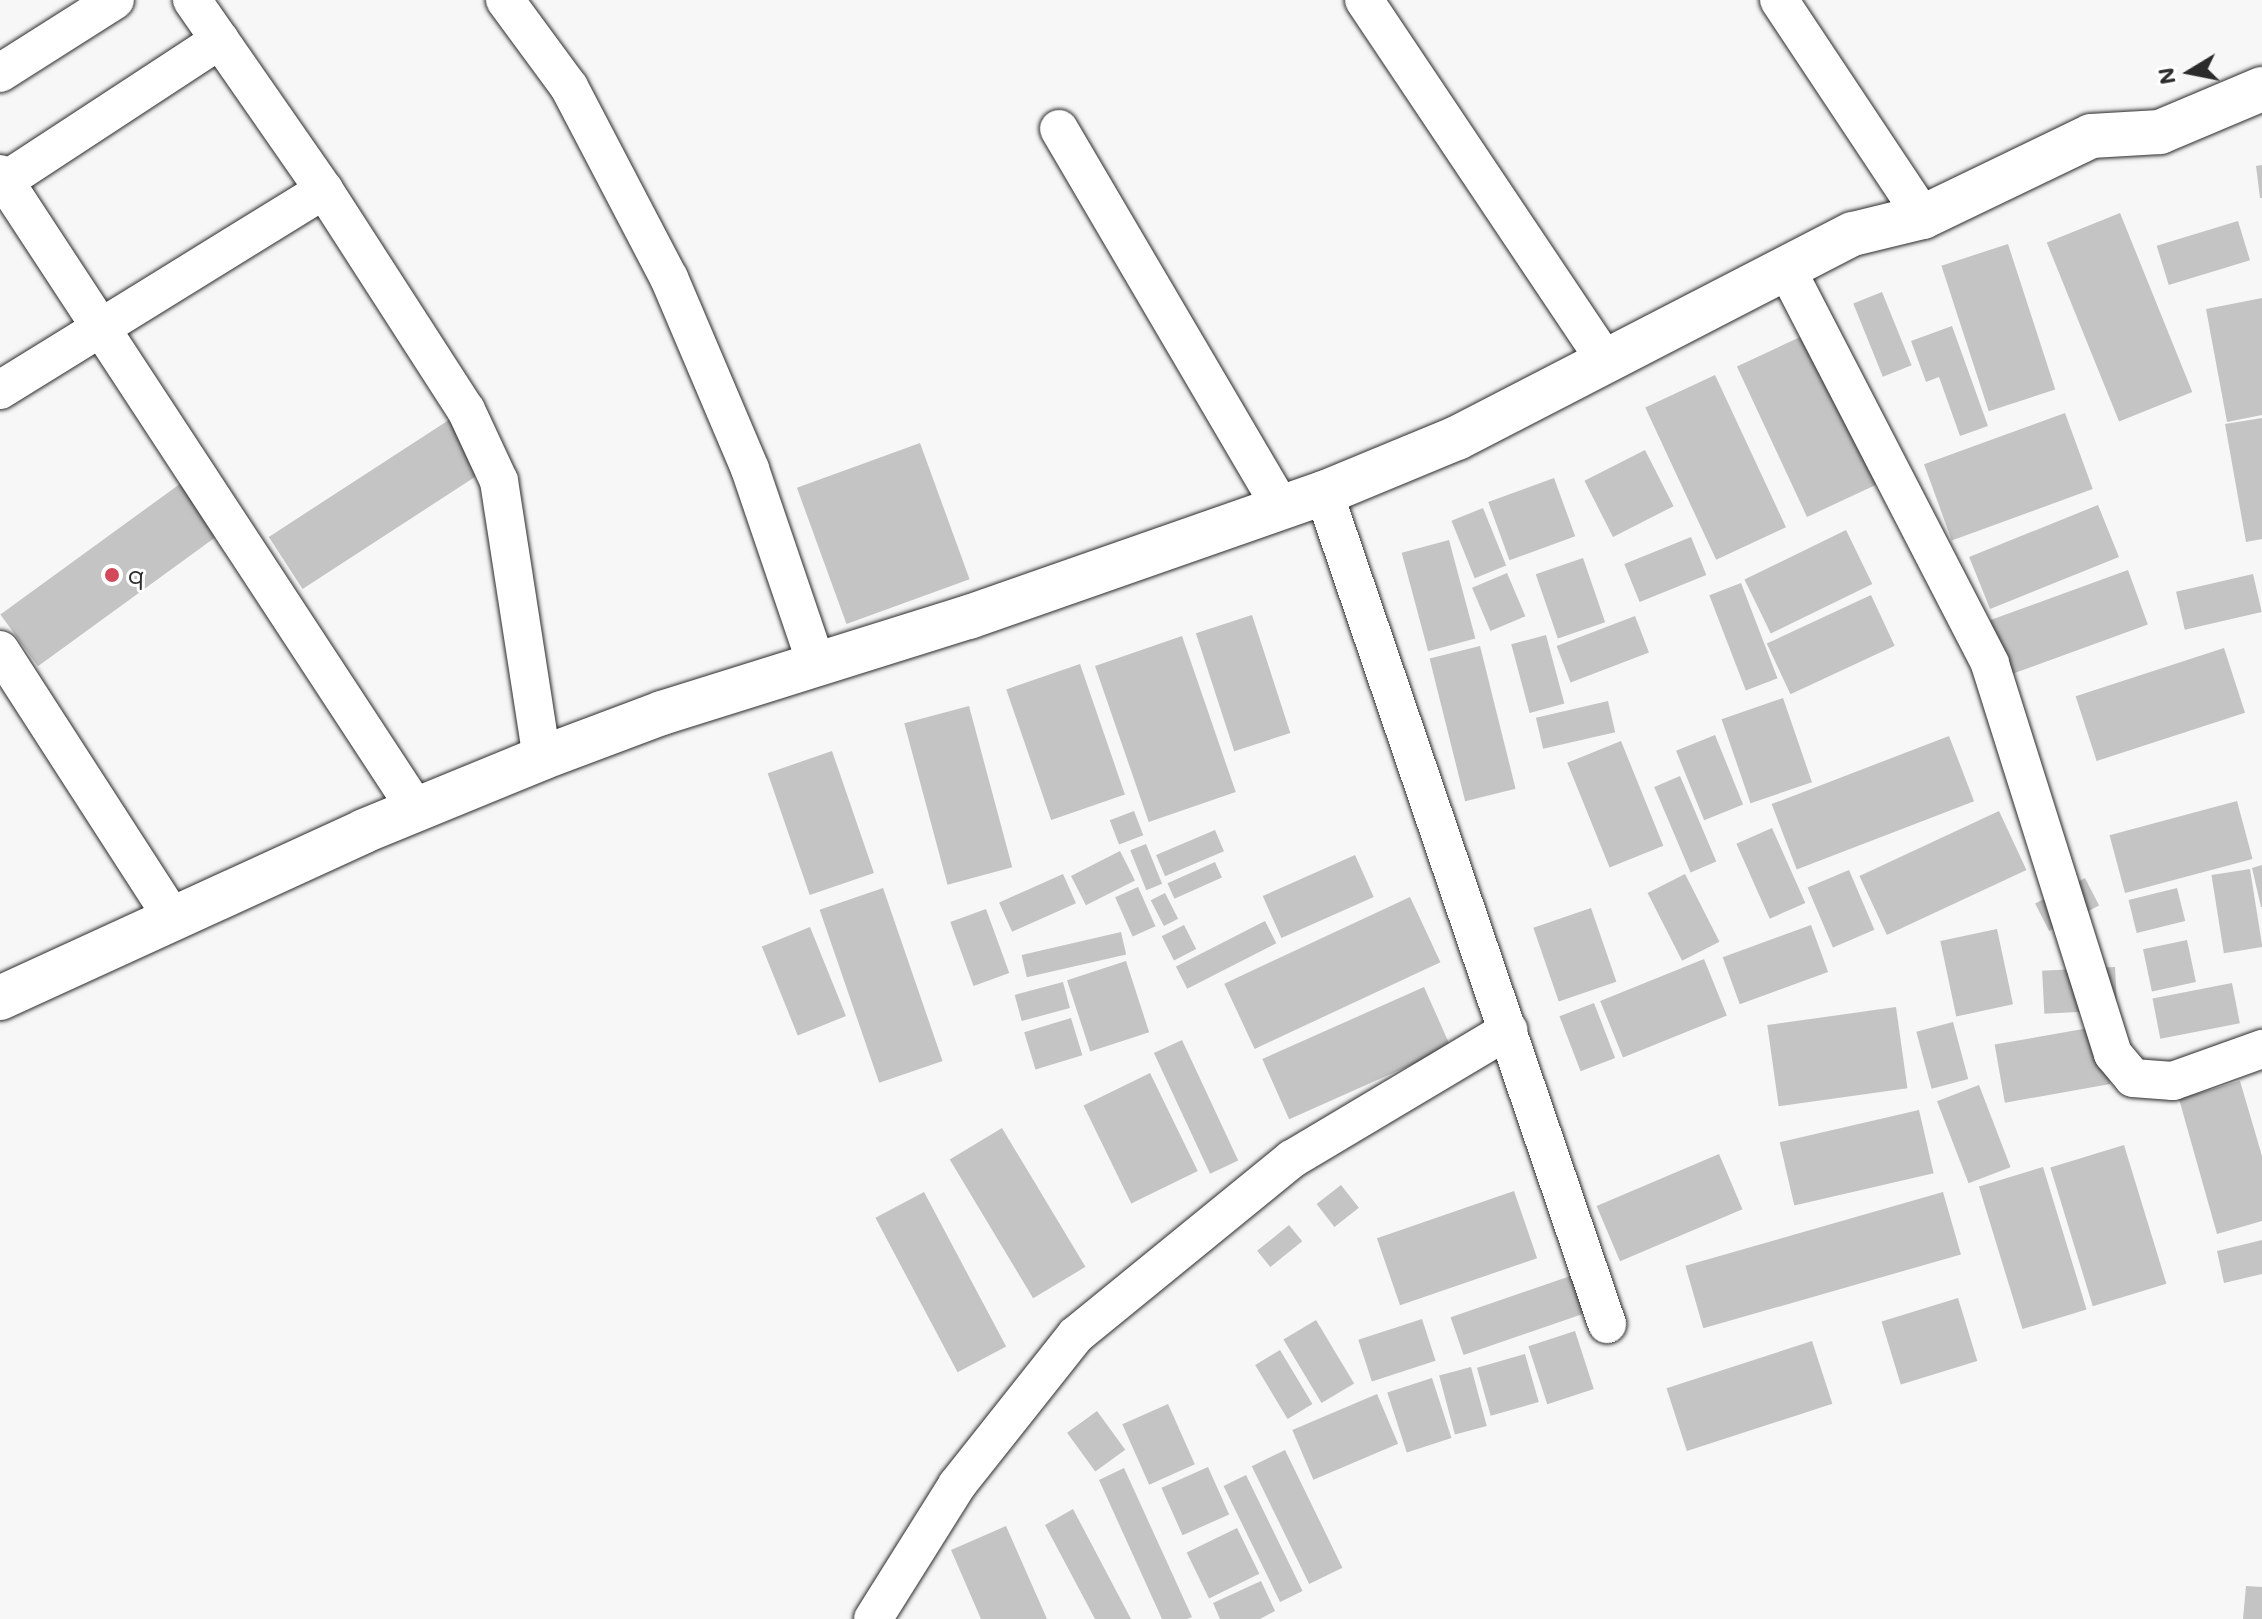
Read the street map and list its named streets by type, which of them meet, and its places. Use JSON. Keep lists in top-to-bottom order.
{
  "places": ["q"],
  "north": "left"
}
